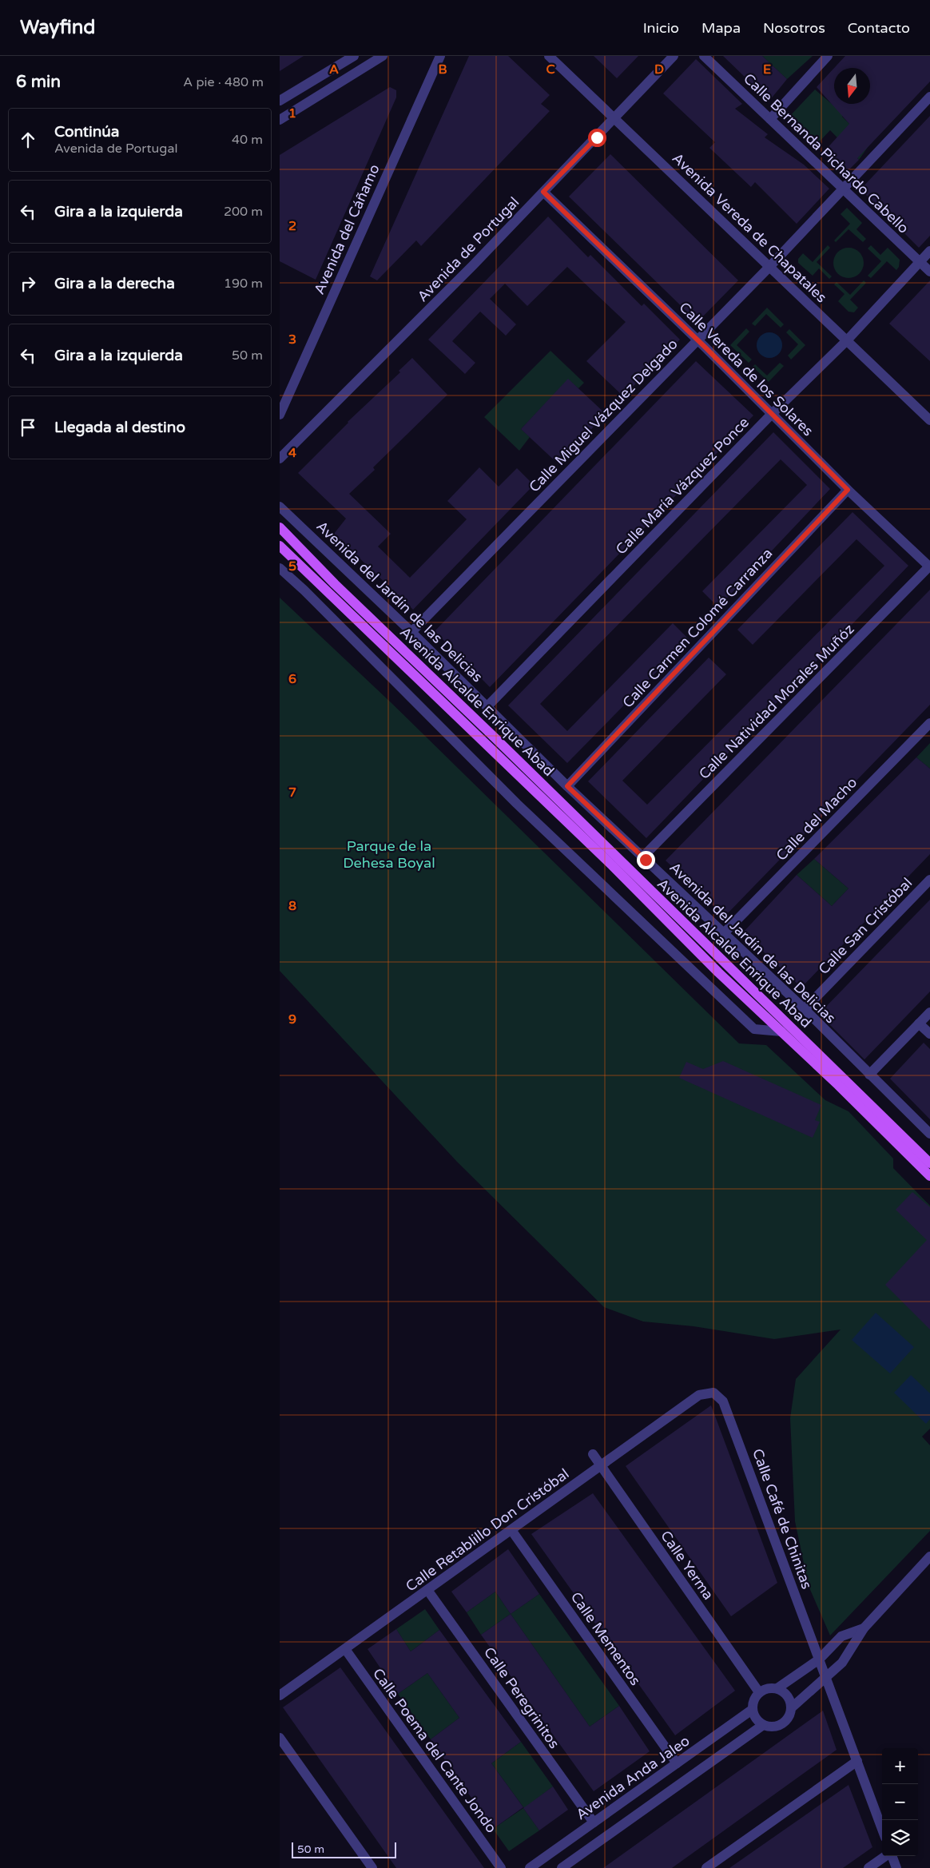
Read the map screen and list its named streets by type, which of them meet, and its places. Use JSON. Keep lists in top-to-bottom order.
{
  "streets": {
    "main road": ["Avenida Alcalde Enrique Abad"],
    "street": [
      "Calle Bernanda Pichardo Cabello",
      "Avenida Vereda de Chapatales",
      "Avenida del Cáñamo",
      "Avenida de Portugal",
      "Calle Vereda de los Solares",
      "Calle Miguel Vázquez Delgado",
      "Calle María Vázquez Ponce",
      "Avenida del Jardín de las Delicias",
      "Calle Carmen Colomé Carranza",
      "Calle Natividad Morales Muñóz",
      "Calle del Macho",
      "Calle San Cristóbal",
      "Calle Café de Chinitas",
      "Calle Retablillo Don Cristóbal",
      "Calle Yerma",
      "Calle Mementos",
      "Calle Peregrinitos",
      "Calle Poema del Cante Jondo",
      "Avenida Anda Jaleo"
    ]
  },
  "crossings": [
    ["Calle Bernanda Pichardo Cabello", "Calle Miguel Vázquez Delgado"],
    ["Calle Bernanda Pichardo Cabello", "Calle María Vázquez Ponce"],
    ["Avenida Vereda de Chapatales", "Avenida de Portugal"],
    ["Avenida Vereda de Chapatales", "Calle Miguel Vázquez Delgado"],
    ["Avenida Vereda de Chapatales", "Calle María Vázquez Ponce"],
    ["Avenida de Portugal", "Calle Vereda de los Solares"],
    ["Calle Vereda de los Solares", "Calle Miguel Vázquez Delgado"],
    ["Calle Vereda de los Solares", "Calle María Vázquez Ponce"],
    ["Calle Vereda de los Solares", "Calle Carmen Colomé Carranza"],
    ["Calle Vereda de los Solares", "Calle Natividad Morales Muñóz"],
    ["Calle Miguel Vázquez Delgado", "Avenida del Jardín de las Delicias"],
    ["Calle María Vázquez Ponce", "Avenida del Jardín de las Delicias"],
    ["Avenida del Jardín de las Delicias", "Calle Carmen Colomé Carranza"],
    ["Avenida del Jardín de las Delicias", "Calle Natividad Morales Muñóz"],
    ["Avenida del Jardín de las Delicias", "Calle del Macho"],
    ["Avenida del Jardín de las Delicias", "Calle San Cristóbal"],
    ["Calle Café de Chinitas", "Calle Retablillo Don Cristóbal"],
    ["Calle Retablillo Don Cristóbal", "Calle Yerma"],
    ["Calle Retablillo Don Cristóbal", "Calle Mementos"],
    ["Calle Retablillo Don Cristóbal", "Calle Peregrinitos"],
    ["Calle Retablillo Don Cristóbal", "Calle Poema del Cante Jondo"],
    ["Calle Yerma", "Avenida Anda Jaleo"],
    ["Calle Mementos", "Avenida Anda Jaleo"],
    ["Calle Peregrinitos", "Avenida Anda Jaleo"]
  ],
  "parks": ["Parque de la Dehesa Boyal"],
  "scale_bar": "50 m",
  "north": "bottom",
  "page": {
    "header": "Wayfind",
    "nav": [
      "Inicio",
      "Mapa",
      "Nosotros",
      "Contacto"
    ],
    "heading": ["6 min", "A pie · 480 m"],
    "list": [
      ["Continúa", "Avenida de Portugal", "40 m"],
      ["Gira a la izquierda", "200 m"],
      ["Gira a la derecha", "190 m"],
      ["Gira a la izquierda", "50 m"],
      "Llegada al destino"
    ],
    "map_buttons": ["+", "−"],
    "scale": "50 m"
  },
  "grid": {
    "columns": [
      "A",
      "B",
      "C",
      "D",
      "E"
    ],
    "rows": [
      "1",
      "2",
      "3",
      "4",
      "5",
      "6",
      "7",
      "8",
      "9"
    ]
  }
}
